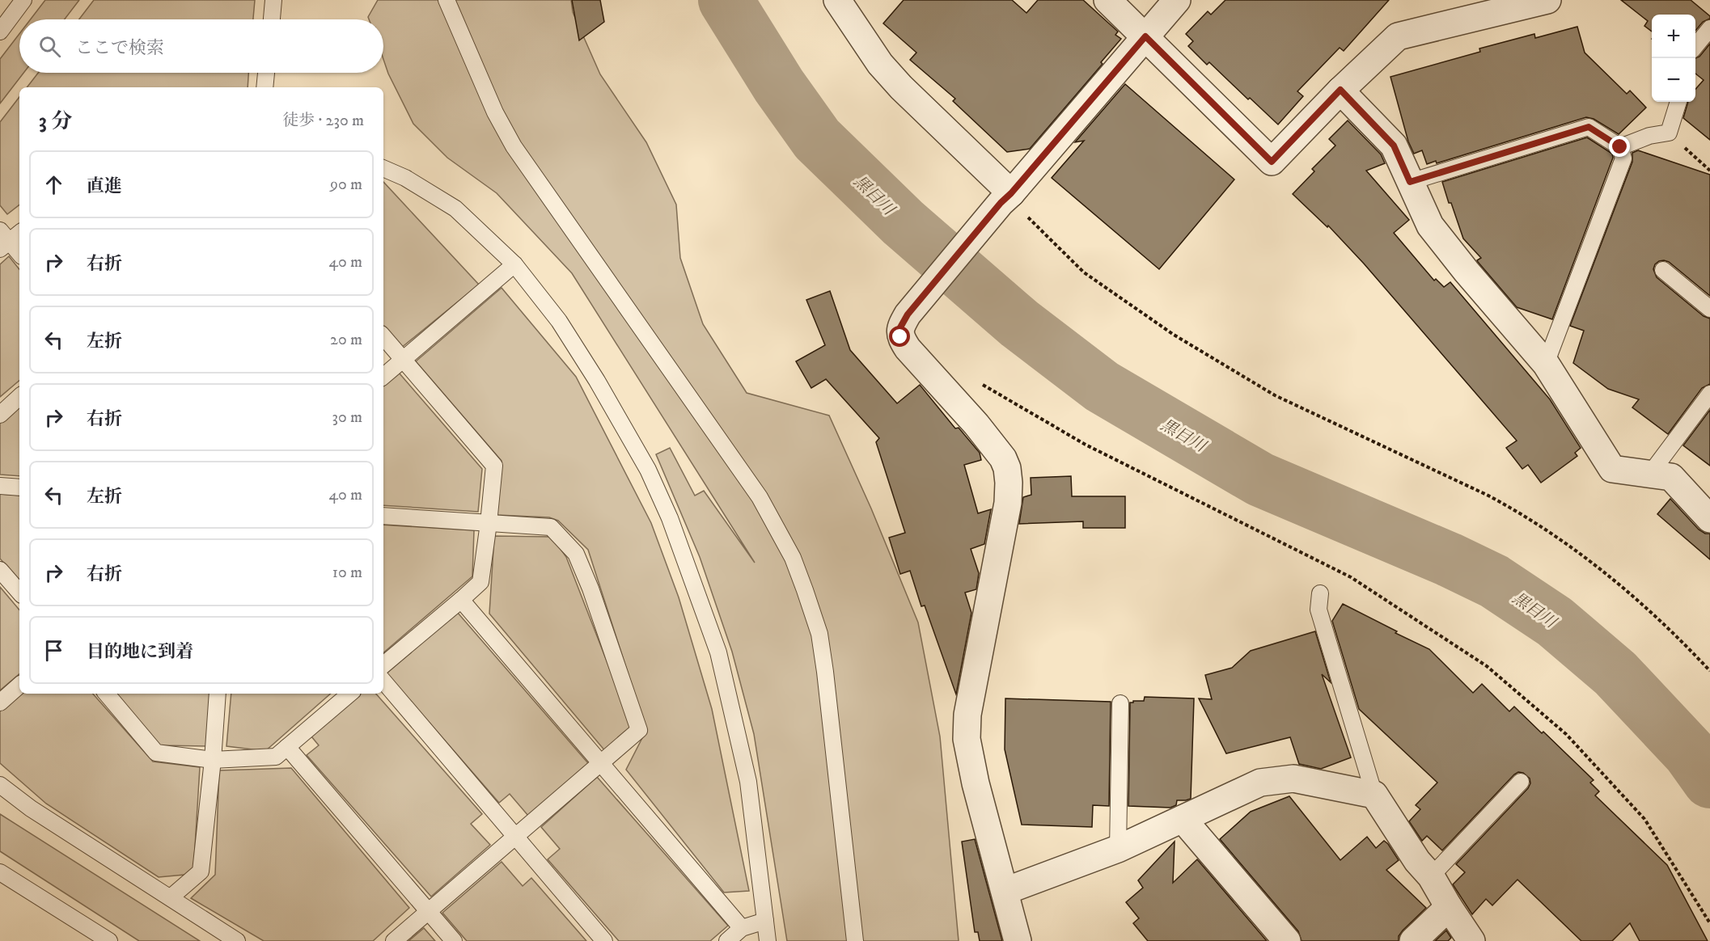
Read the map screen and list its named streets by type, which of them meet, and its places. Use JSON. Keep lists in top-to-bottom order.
{
  "water": ["黒目川"],
  "page": {
    "map_buttons": ["+", "−"],
    "search": "ここで検索",
    "heading": ["3 分", "徒歩 · 230 m"],
    "list": [
      ["直進", "90 m"],
      ["右折", "40 m"],
      ["左折", "20 m"],
      ["右折", "30 m"],
      ["左折", "40 m"],
      ["右折", "10 m"],
      "目的地に到着"
    ]
  }
}
